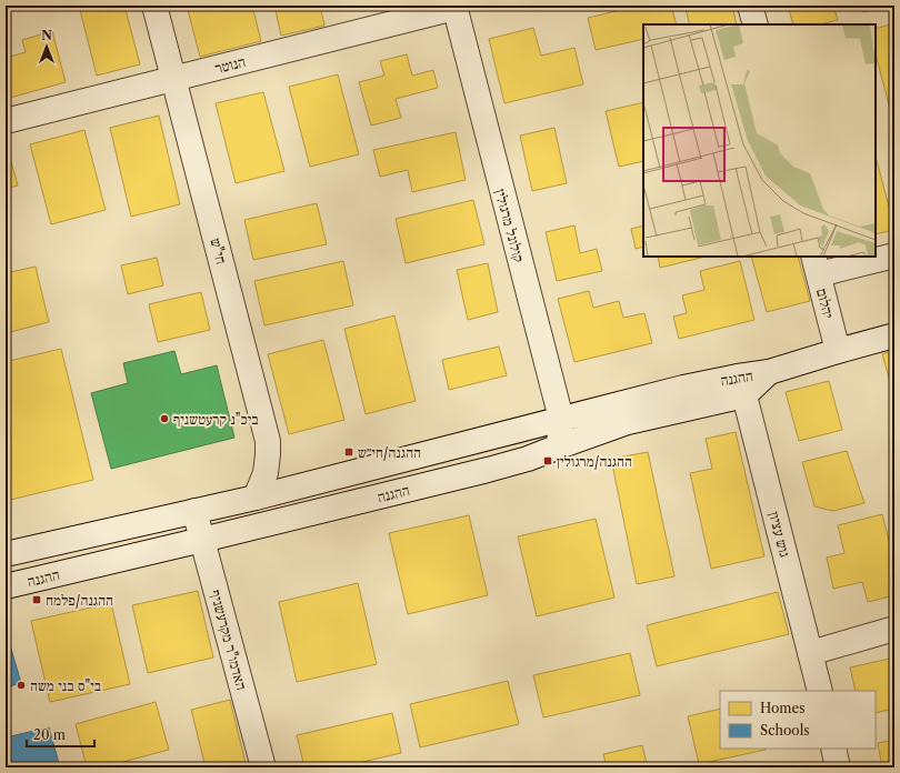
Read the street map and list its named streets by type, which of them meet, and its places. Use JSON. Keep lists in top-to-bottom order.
{
  "streets": {
    "street": [
      "הנוטר",
      "קולונל מרגולין",
      "חי\"ש",
      "יהלום",
      "ההגנה",
      "גוש עציון",
      "האדמו\"ר מקרעשניף"
    ]
  },
  "crossings": [
    ["הנוטר", "קולונל מרגולין"],
    ["הנוטר", "חי\"ש"],
    ["קולונל מרגולין", "ההגנה"],
    ["חי\"ש", "ההגנה"],
    ["יהלום", "ההגנה"],
    ["ההגנה", "גוש עציון"],
    ["ההגנה", "האדמו\"ר מקרעשניף"]
  ],
  "places": {
    "other": ["ביכ\"נ קרעטשניף", "בי\"ס בני משה"],
    "transit": ["ההגנה/חי״ש", "ההגנה/מרגולין", "ההגנה/פלמח"]
  },
  "legend": ["Homes", "Schools"],
  "scale_bar": "20 m",
  "north": "top"
}
